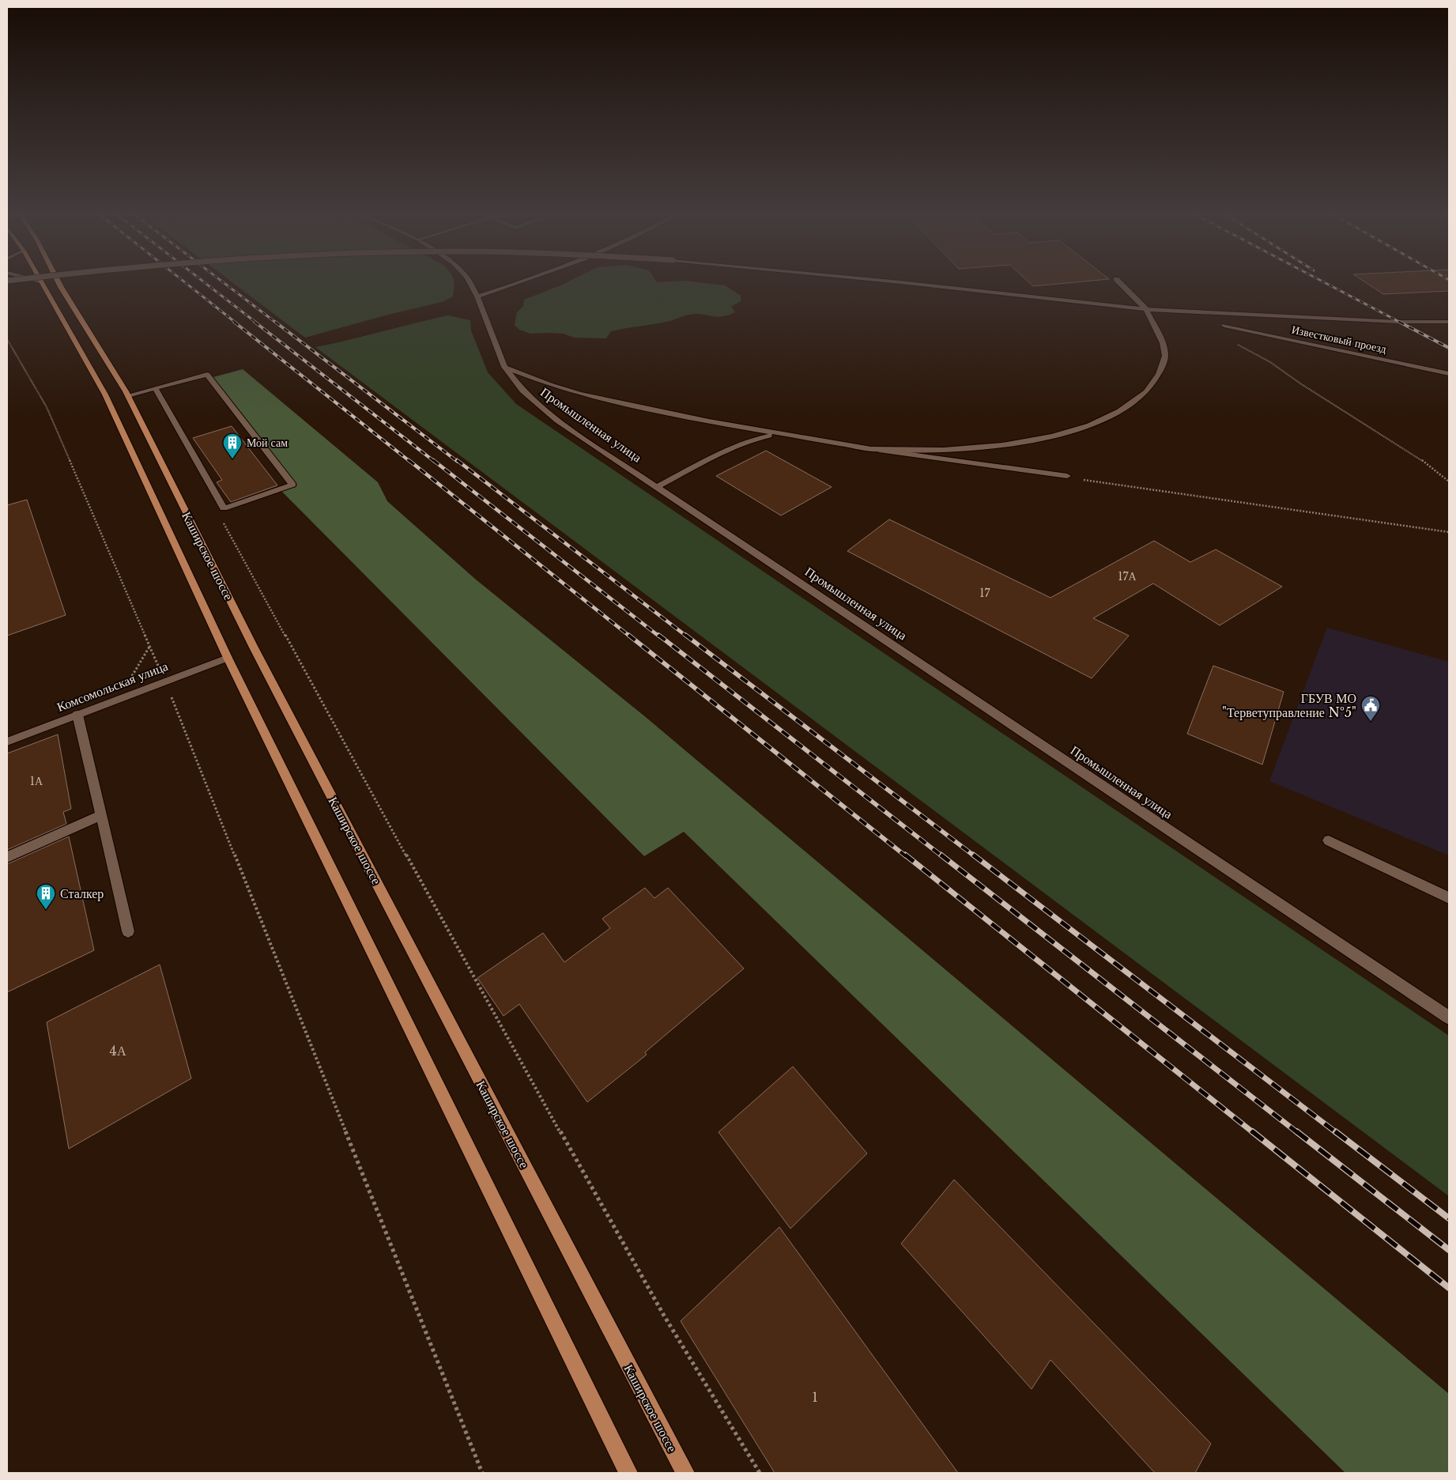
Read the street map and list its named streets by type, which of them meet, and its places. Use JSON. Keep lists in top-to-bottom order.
{
  "streets": {
    "main road": ["Каширское шоссе"],
    "street": ["Известковый проезд", "Промышленная улица", "Комсомольская улица"]
  },
  "crossings": [
    ["Каширское шоссе", "Комсомольская улица"]
  ],
  "places": {
    "building": ["Мой сам", "Сталкер"],
    "public building": ["ГБУВ МО \"Терветуправление №5\""]
  },
  "house_numbers": [
    "17А",
    "17",
    "1А",
    "4А",
    "1"
  ]
}
